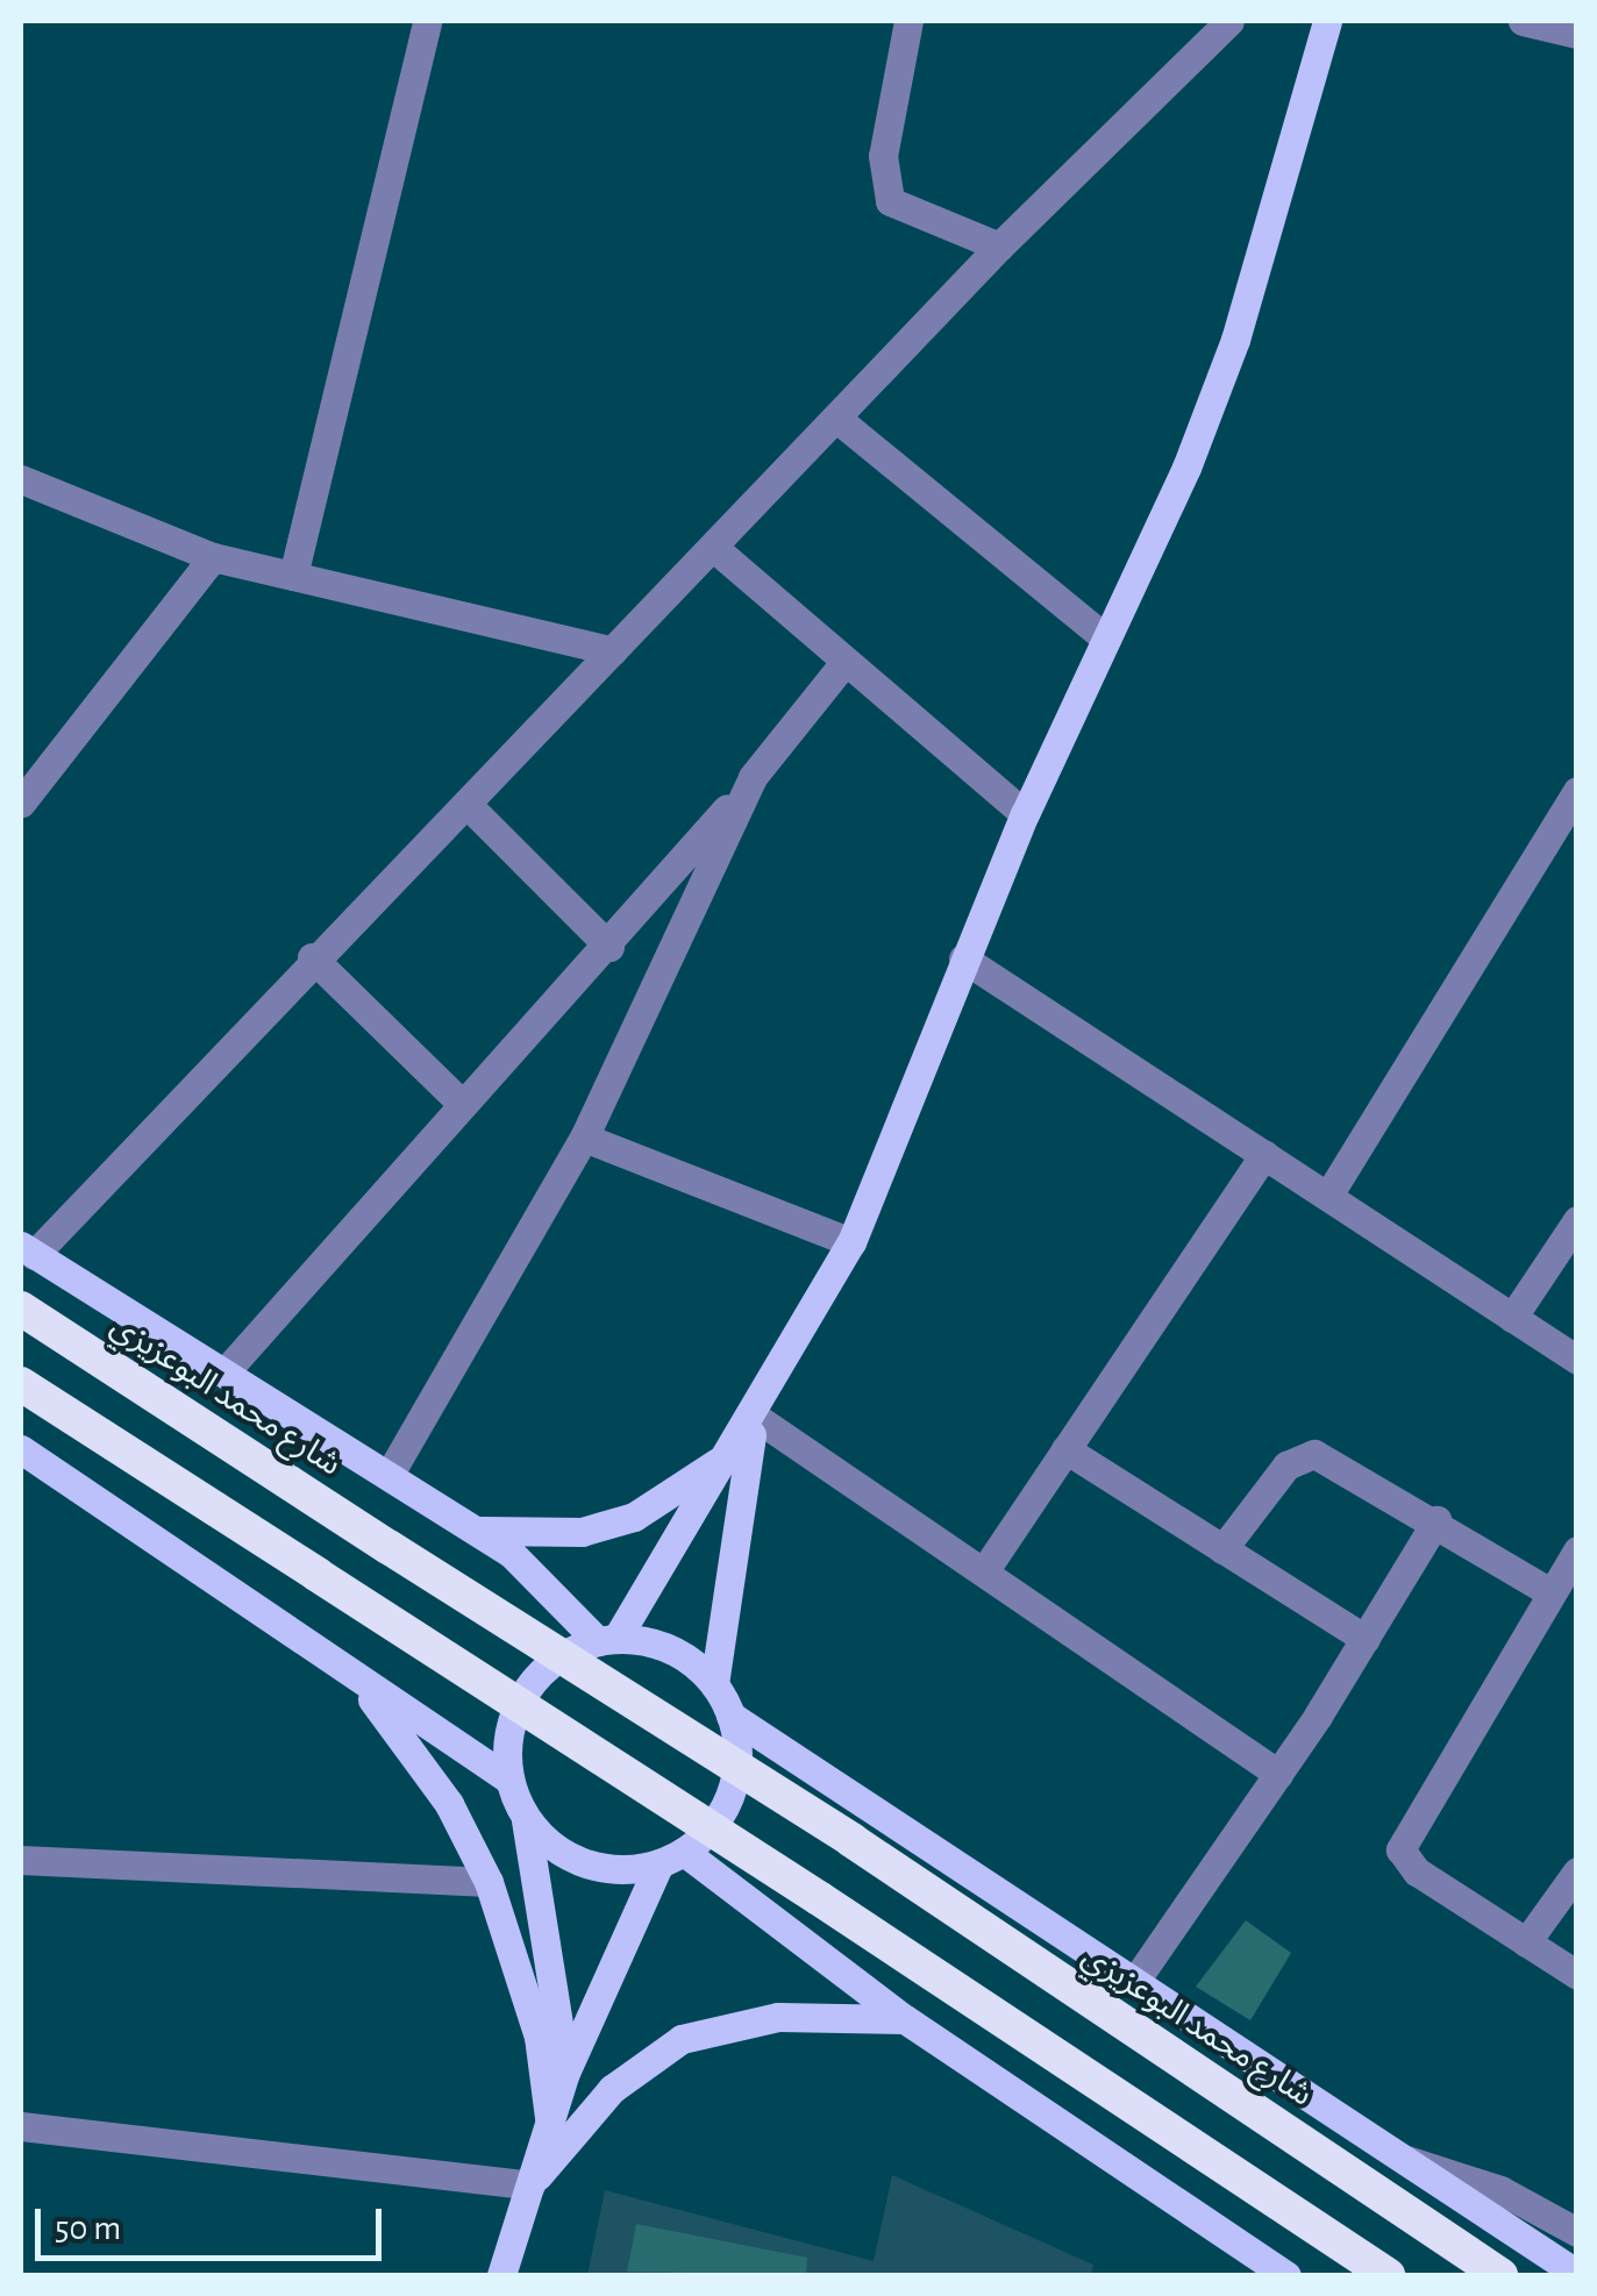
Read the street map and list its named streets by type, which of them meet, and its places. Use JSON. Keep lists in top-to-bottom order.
{
  "streets": {
    "highway": ["شارع محمد البوعزيزي"]
  },
  "scale_bar": "50 m"
}
